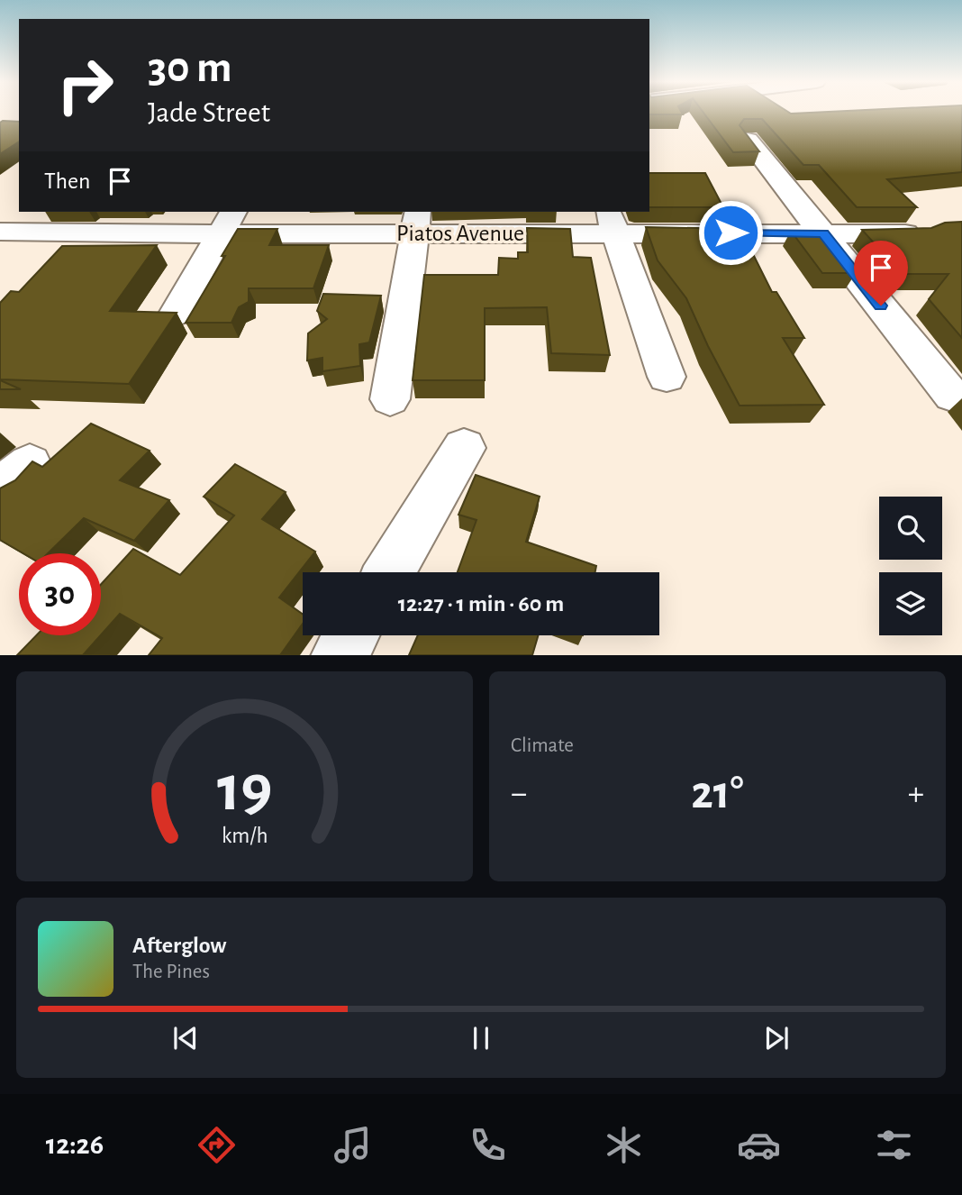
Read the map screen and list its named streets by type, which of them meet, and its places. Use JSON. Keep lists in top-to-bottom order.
{
  "streets": {
    "street": ["Piatos Avenue"]
  },
  "page": {
    "turn": ["30 m", "Jade Street"],
    "then": "Then",
    "limit": "30",
    "trip": "12:27 · 1 min · 60 m",
    "tile": "Climate",
    "heat": ["−", "21°", "+"],
    "song": ["Afterglow", "The Pines"],
    "tabs": "12:26",
    "gauge": ["19", "km/h"]
  }
}
